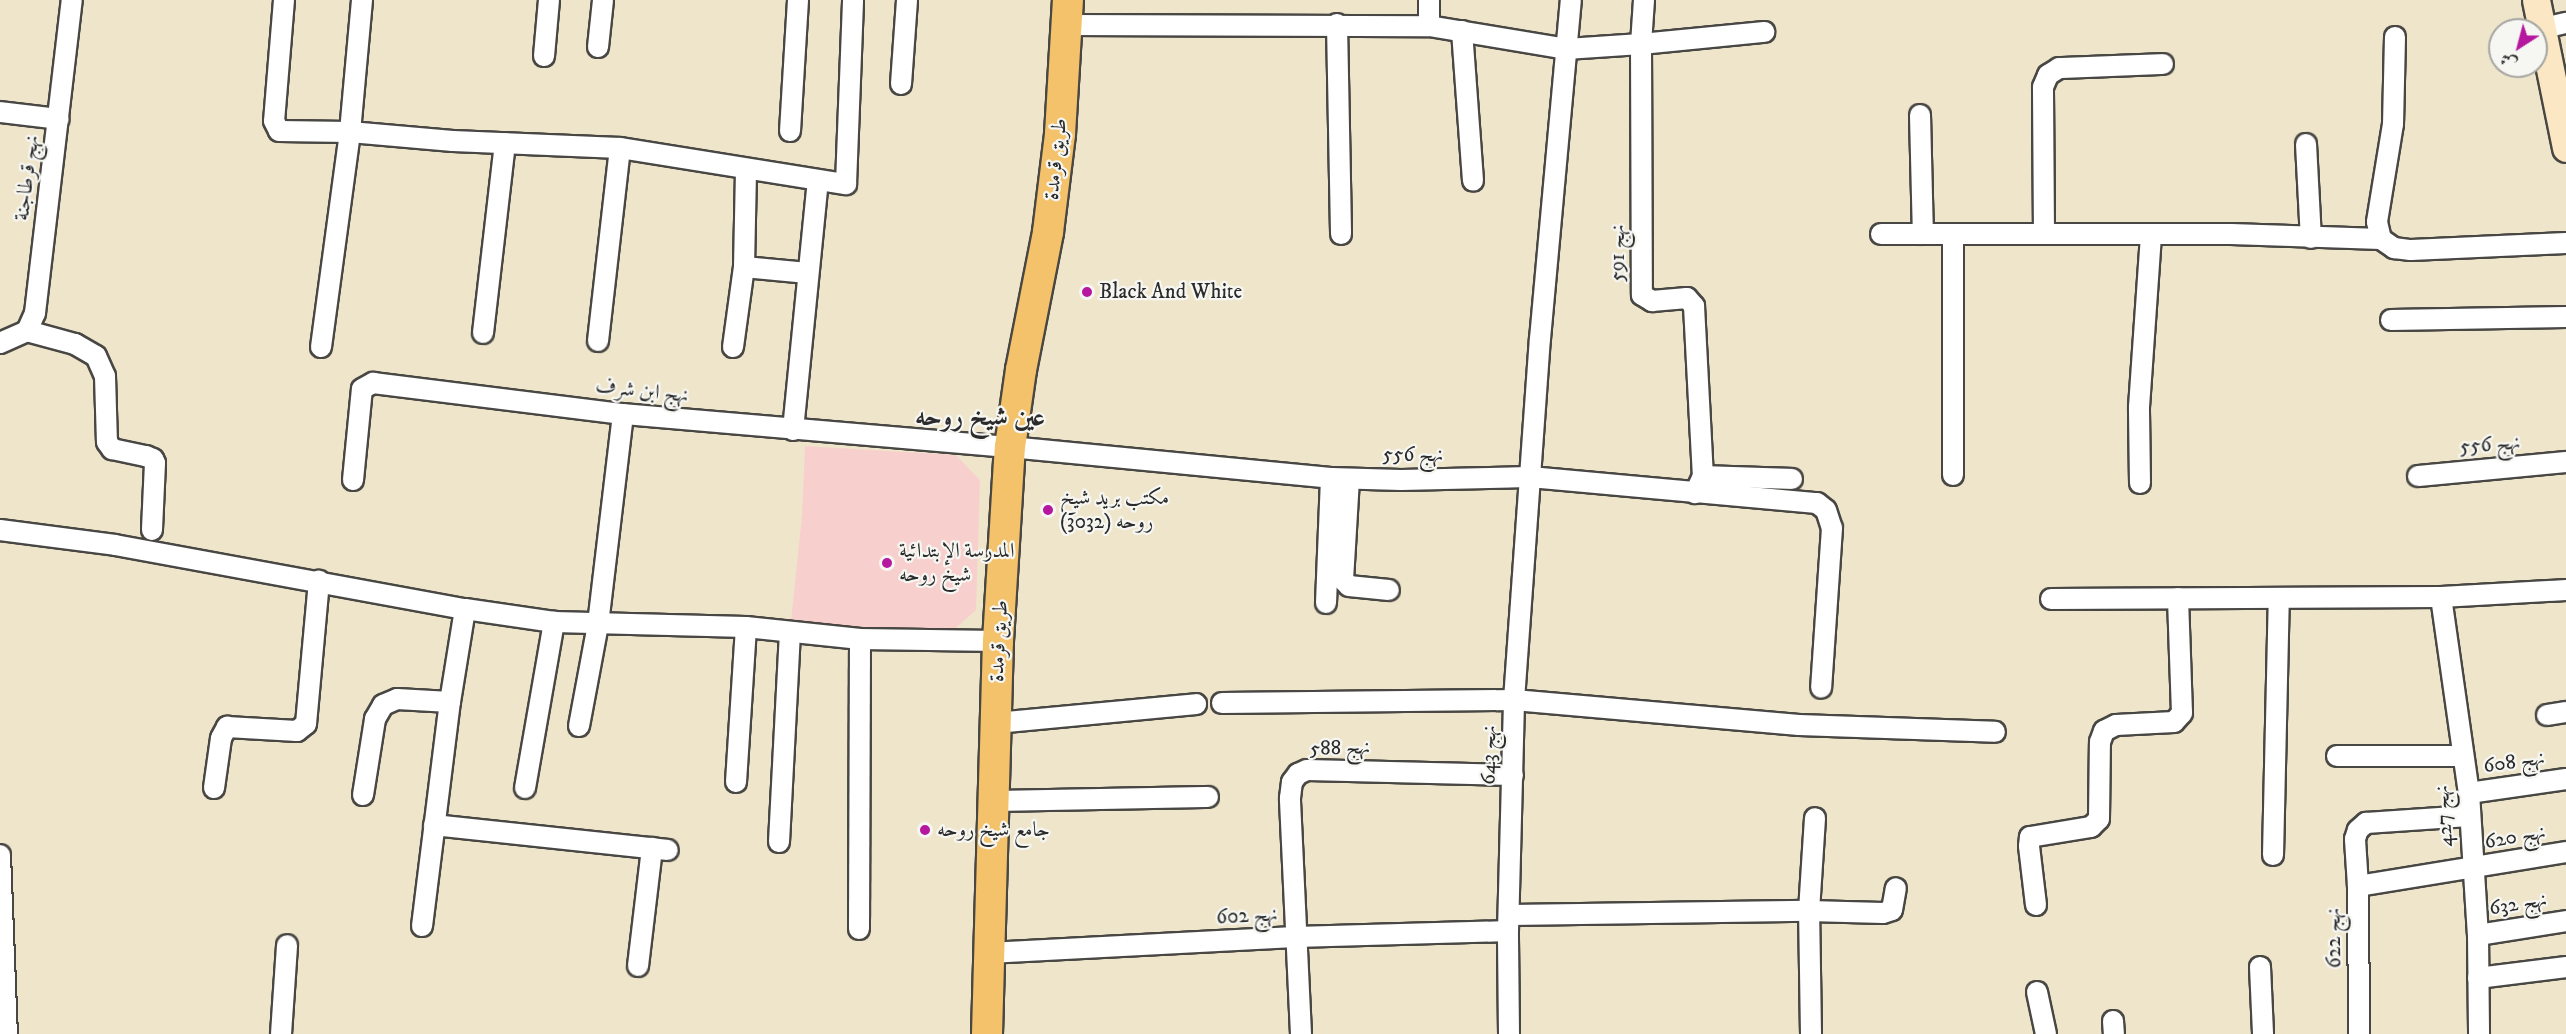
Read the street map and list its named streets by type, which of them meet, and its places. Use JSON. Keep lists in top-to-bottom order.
{
  "streets": {
    "main road": ["طريق قرمدة"],
    "street": [
      "نهج قرطاجنة",
      "نهج 591",
      "نهج ابن شرف",
      "نهج 556",
      "نهج 588",
      "نهج 643",
      "نهج 608",
      "نهج 427",
      "نهج 620",
      "نهج 632",
      "نهج 602",
      "نهج 622"
    ]
  },
  "crossings": [
    ["طريق قرمدة", "نهج ابن شرف"],
    ["طريق قرمدة", "نهج 556"],
    ["طريق قرمدة", "نهج 602"],
    ["نهج 591", "نهج 556"],
    ["نهج ابن شرف", "نهج 556"],
    ["نهج 556", "نهج 643"],
    ["نهج 588", "نهج 643"],
    ["نهج 588", "نهج 602"],
    ["نهج 643", "نهج 602"],
    ["نهج 608", "نهج 427"],
    ["نهج 427", "نهج 620"],
    ["نهج 427", "نهج 632"],
    ["نهج 427", "نهج 622"],
    ["نهج 620", "نهج 622"]
  ],
  "districts": ["عين شيخ روحه"],
  "places": [
    "Black And White",
    "مكتب بريد شيخ روحه (3032)",
    "المدرسة الإبتدائية شيخ روحه",
    "جامع شيخ روحه"
  ],
  "north": "bottom left"
}
